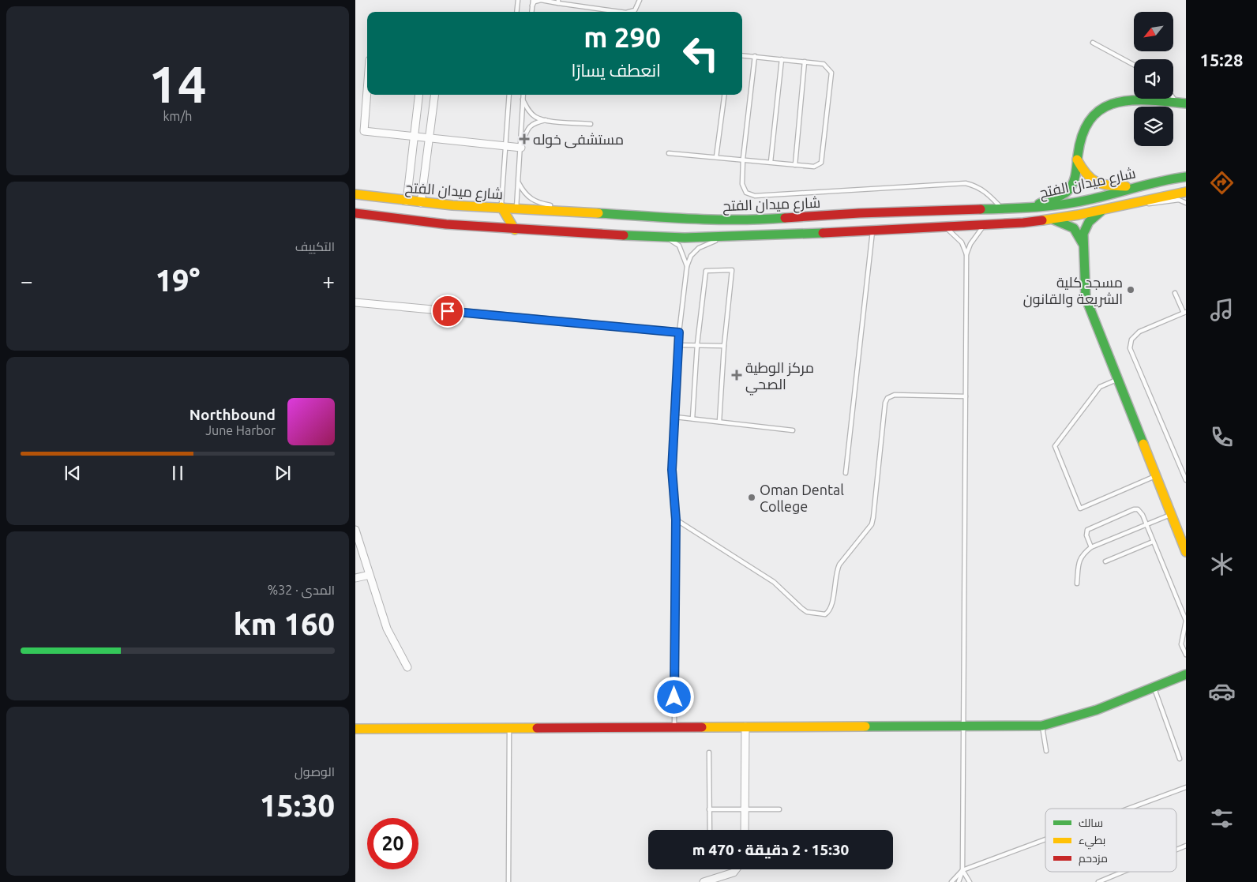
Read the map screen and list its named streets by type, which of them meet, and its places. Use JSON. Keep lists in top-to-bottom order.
{
  "streets": {
    "main road": ["شارع ميدان الفتح"]
  },
  "places": {
    "health": ["مستشفى خوله", "مركز الوطية الصحي"],
    "other": ["مسجد كلية الشريعة والقانون", "Oman Dental College"]
  },
  "legend": ["سالك", "بطيء", "مزدحم"],
  "north": "bottom left",
  "page": {
    "tabs": "15:28",
    "tile": [
      ["14", "km/h"],
      "التكييف",
      ["المدى · 32%", "160 km"],
      ["الوصول", "15:30"]
    ],
    "turn": ["290 m", "انعطف يسارًا"],
    "heat": ["−", "19°", "+"],
    "song": ["Northbound", "June Harbor"],
    "limit": "20",
    "trip": "15:30 · 2 دقيقة · 470 m"
  }
}
